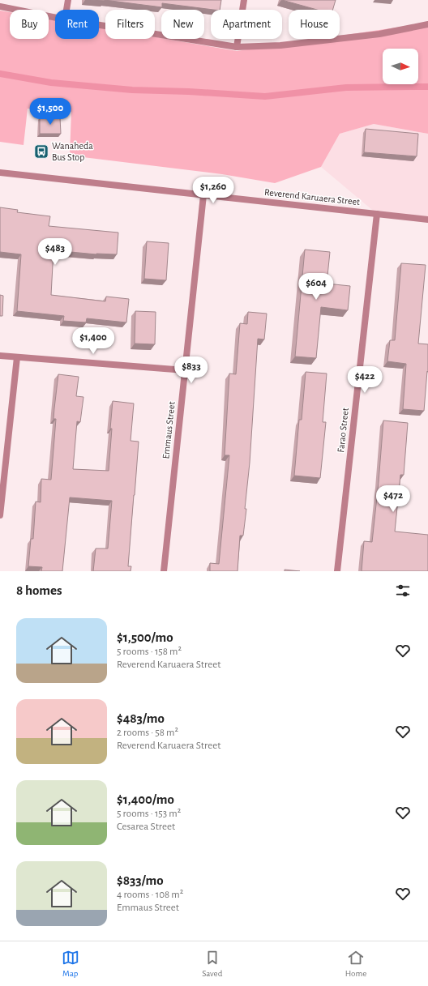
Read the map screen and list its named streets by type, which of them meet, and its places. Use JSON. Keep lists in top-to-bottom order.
{
  "streets": {
    "street": ["Reverend Karuaera Street", "Emmaus Street", "Farao Street"]
  },
  "crossings": [
    ["Reverend Karuaera Street", "Emmaus Street"],
    ["Reverend Karuaera Street", "Farao Street"]
  ],
  "places": {
    "bus stop": ["Wanaheda Bus Stop"]
  },
  "north": "right",
  "page": {
    "chip": [
      "Buy",
      "Rent",
      "Filters",
      "New",
      "Apartment",
      "House"
    ],
    "price": [
      "$1,500",
      "$1,260",
      "$483",
      "$604",
      "$1,400",
      "$833",
      "$422",
      "$472"
    ],
    "heading": "8 homes",
    "list": [
      {
        "name": "$1,500/mo",
        "note": "5 rooms · 158 m² · Reverend Karuaera Street"
      },
      {
        "name": "$483/mo",
        "note": "2 rooms · 58 m² · Reverend Karuaera Street"
      },
      {
        "name": "$1,400/mo",
        "note": "5 rooms · 153 m² · Cesarea Street"
      },
      {
        "name": "$833/mo",
        "note": "4 rooms · 108 m² · Emmaus Street"
      }
    ],
    "tabs": ["Map", "Saved", "Home"]
  }
}
